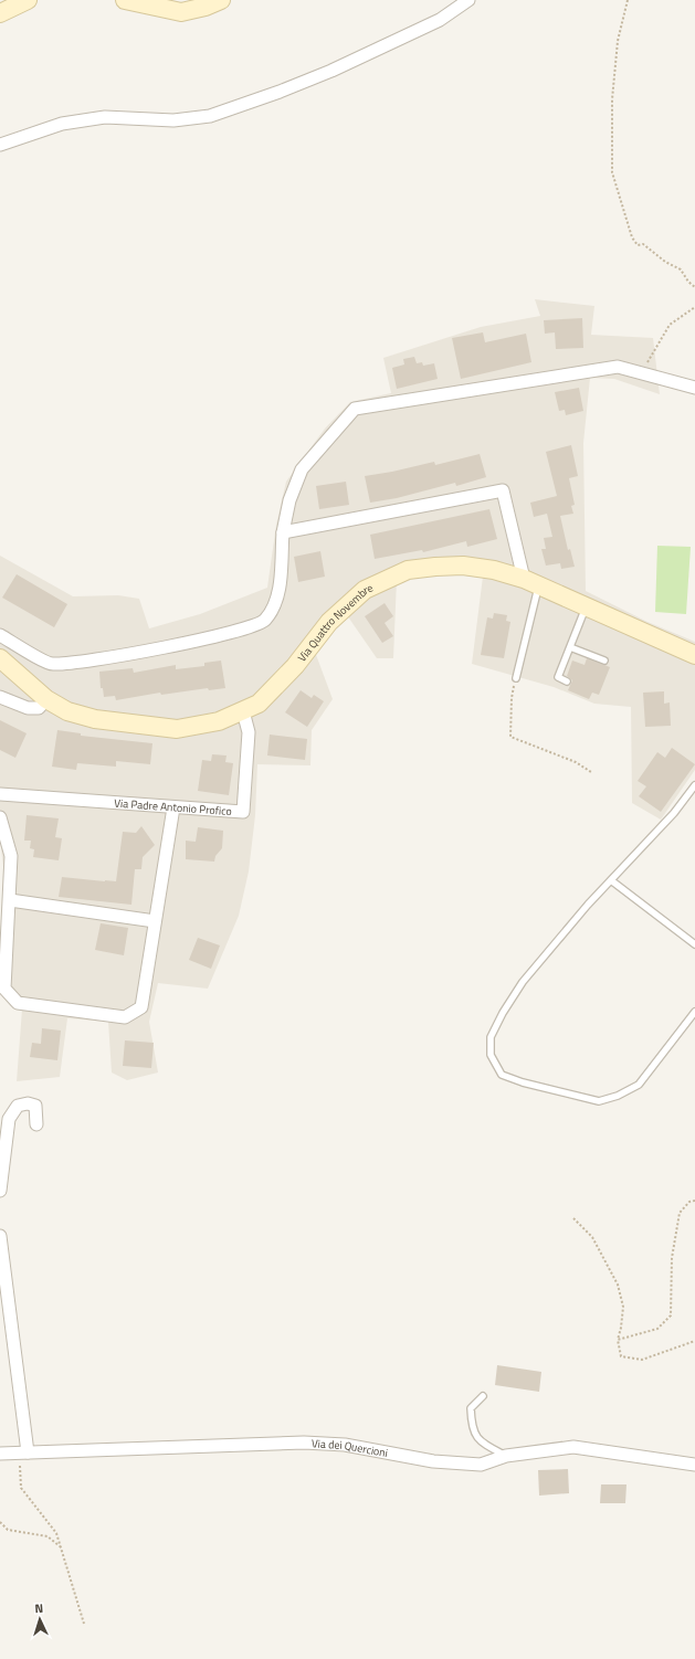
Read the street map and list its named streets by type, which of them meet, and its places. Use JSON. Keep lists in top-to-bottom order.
{
  "streets": {
    "main road": ["Via Quattro Novembre"],
    "street": ["Via Padre Antonio Profico", "Via dei Quercioni"]
  },
  "crossings": [
    ["Via Quattro Novembre", "Via Padre Antonio Profico"]
  ],
  "north": "top"
}
